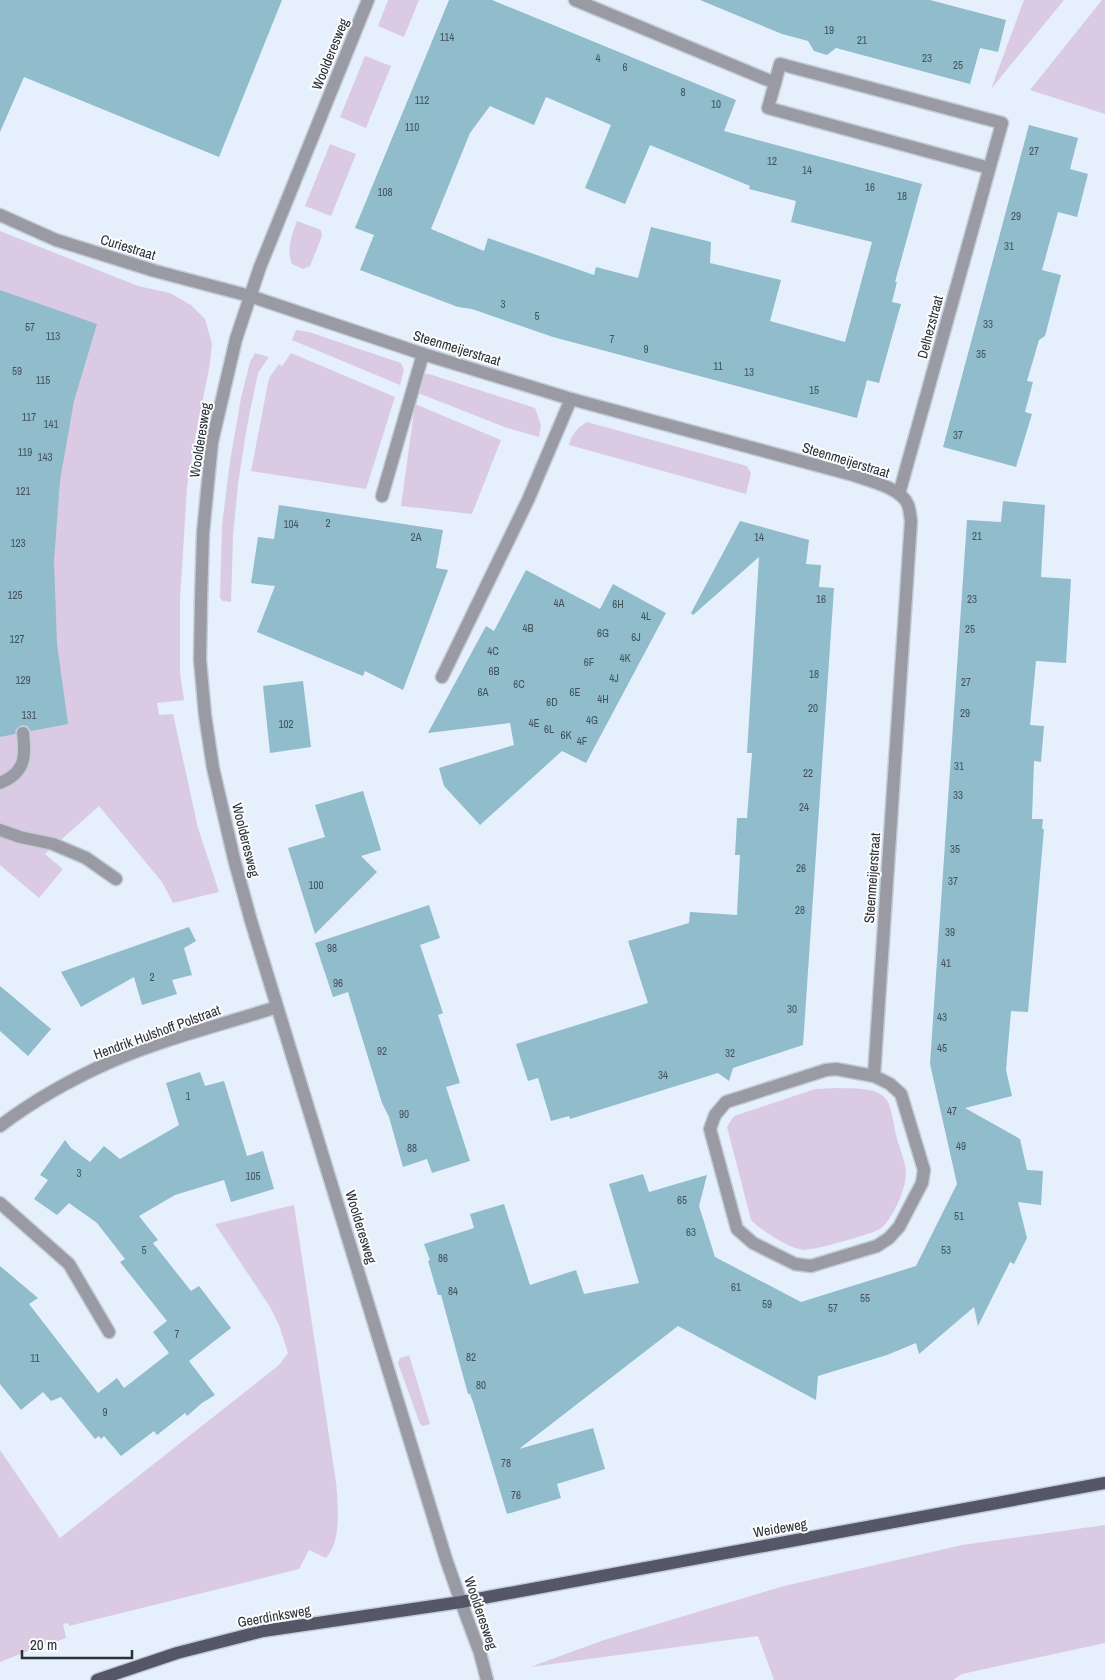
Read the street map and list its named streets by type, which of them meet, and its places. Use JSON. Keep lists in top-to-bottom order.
{
  "streets": {
    "main road": ["Weideweg", "Geerdinksweg"],
    "street": [
      "Woolderesweg",
      "Curiestraat",
      "Delhezstraat",
      "Steenmeijerstraat",
      "Hendrik Hulshoff Polstraat"
    ]
  },
  "crossings": [
    ["Woolderesweg", "Curiestraat"],
    ["Woolderesweg", "Steenmeijerstraat"],
    ["Woolderesweg", "Hendrik Hulshoff Polstraat"],
    ["Woolderesweg", "Weideweg"],
    ["Woolderesweg", "Geerdinksweg"],
    ["Curiestraat", "Steenmeijerstraat"],
    ["Delhezstraat", "Steenmeijerstraat"],
    ["Weideweg", "Geerdinksweg"]
  ],
  "house_numbers": [
    "19",
    "114",
    "21",
    "4",
    "23",
    "25",
    "6",
    "8",
    "112",
    "10",
    "110",
    "27",
    "12",
    "14",
    "16",
    "108",
    "18",
    "29",
    "31",
    "3",
    "5",
    "33",
    "57",
    "113",
    "7",
    "9",
    "35",
    "11",
    "59",
    "13",
    "115",
    "15",
    "117",
    "141",
    "37",
    "119",
    "143",
    "121",
    "2",
    "104",
    "21",
    "2A",
    "14",
    "123",
    "125",
    "16",
    "23",
    "4A",
    "6H",
    "4L",
    "4B",
    "25",
    "6G",
    "6J",
    "127",
    "4C",
    "4K",
    "6F",
    "6B",
    "18",
    "4J",
    "129",
    "27",
    "6C",
    "6A",
    "6E",
    "4H",
    "6D",
    "20",
    "29",
    "131",
    "4G",
    "4E",
    "102",
    "6L",
    "6K",
    "4F",
    "31",
    "22",
    "33",
    "24",
    "35",
    "26",
    "37",
    "100",
    "28",
    "39",
    "98",
    "41",
    "2",
    "96",
    "30",
    "43",
    "45",
    "92",
    "32",
    "34",
    "1",
    "47",
    "90",
    "49",
    "88",
    "3",
    "105",
    "65",
    "51",
    "63",
    "5",
    "53",
    "86",
    "61",
    "84",
    "55",
    "59",
    "57",
    "7",
    "82",
    "11",
    "80",
    "9",
    "78",
    "76"
  ],
  "scale_bar": "20 m"
}
